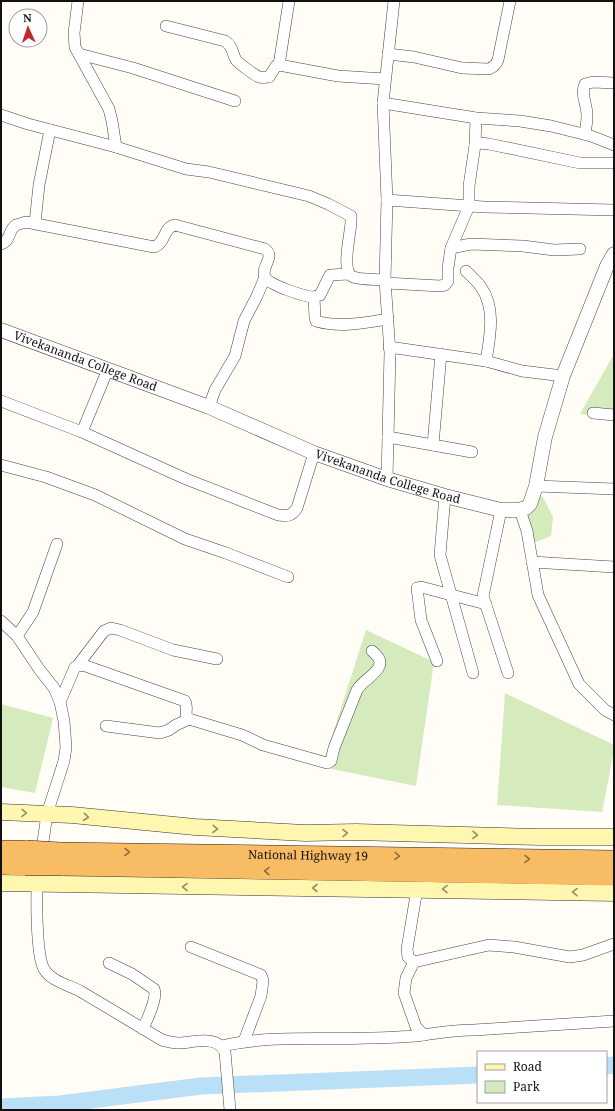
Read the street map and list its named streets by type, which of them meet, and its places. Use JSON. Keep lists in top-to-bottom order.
{
  "streets": {
    "highway": ["National Highway 19"],
    "street": ["Vivekananda College Road"]
  },
  "legend": ["Road", "Park"],
  "north": "top"
}
